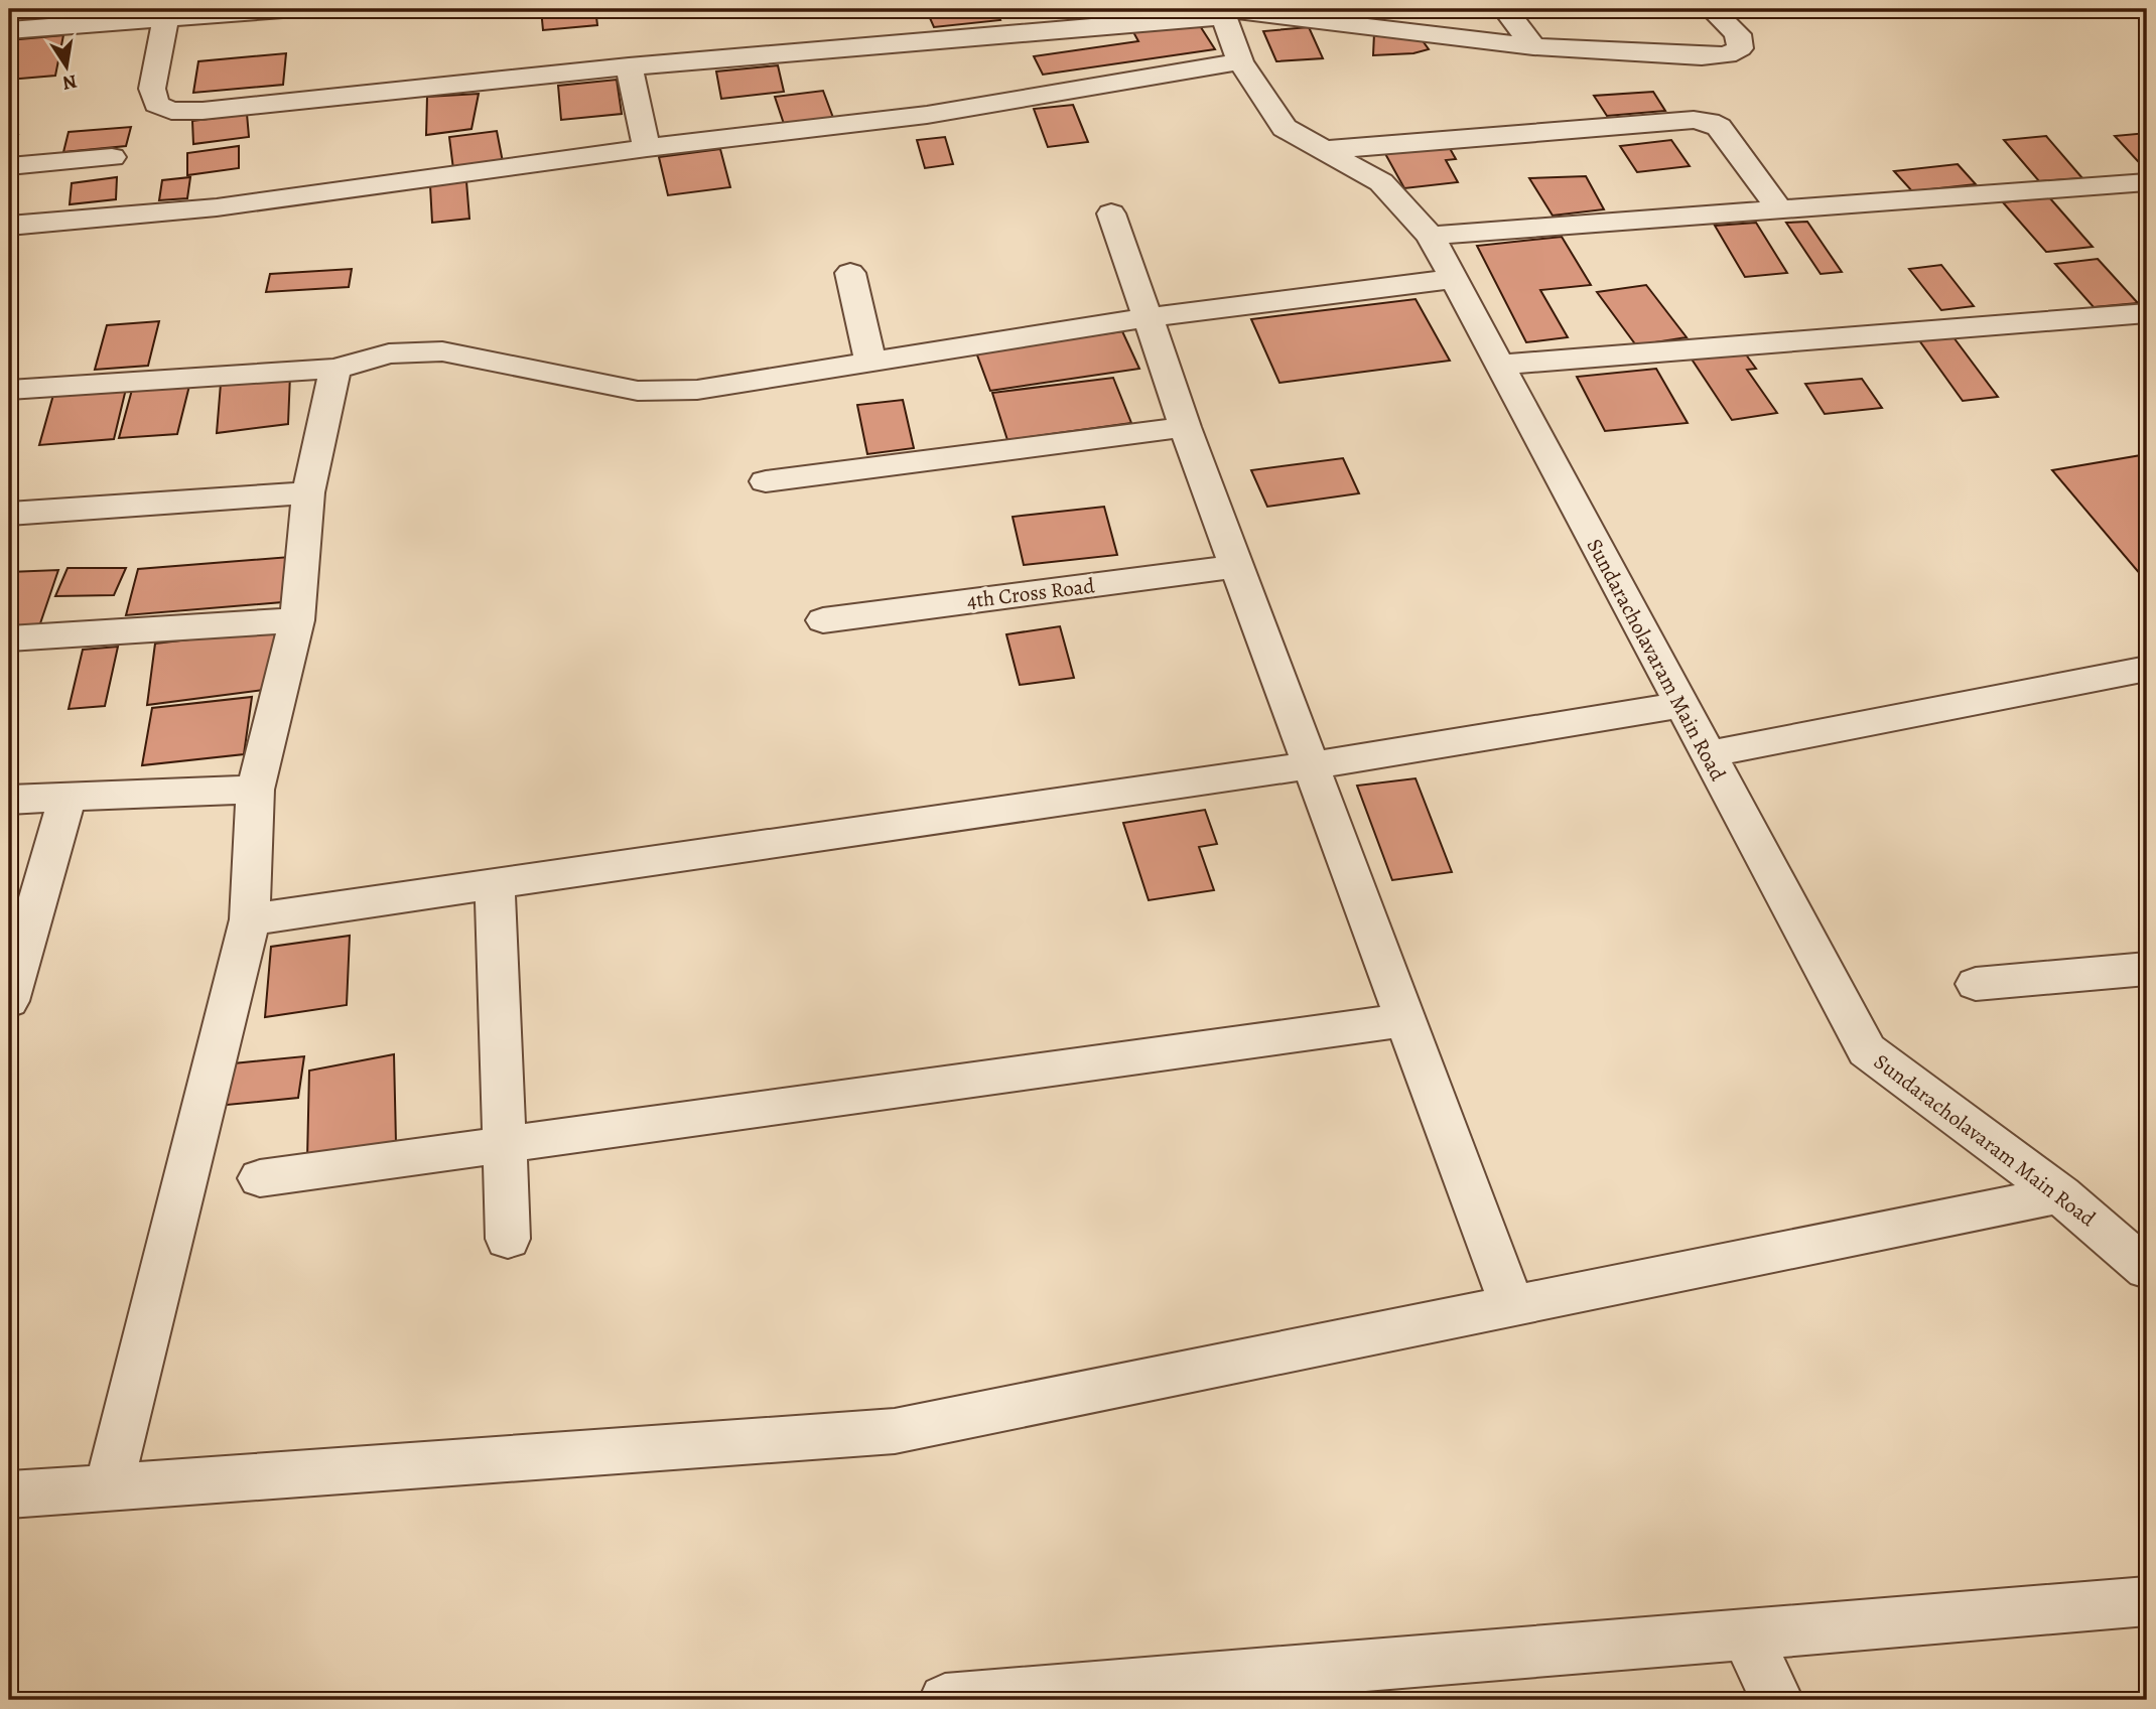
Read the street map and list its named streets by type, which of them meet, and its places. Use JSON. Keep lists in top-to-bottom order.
{
  "streets": {
    "street": ["4th Cross Road", "Sundaracholavaram Main Road"]
  },
  "north": "bottom"
}
